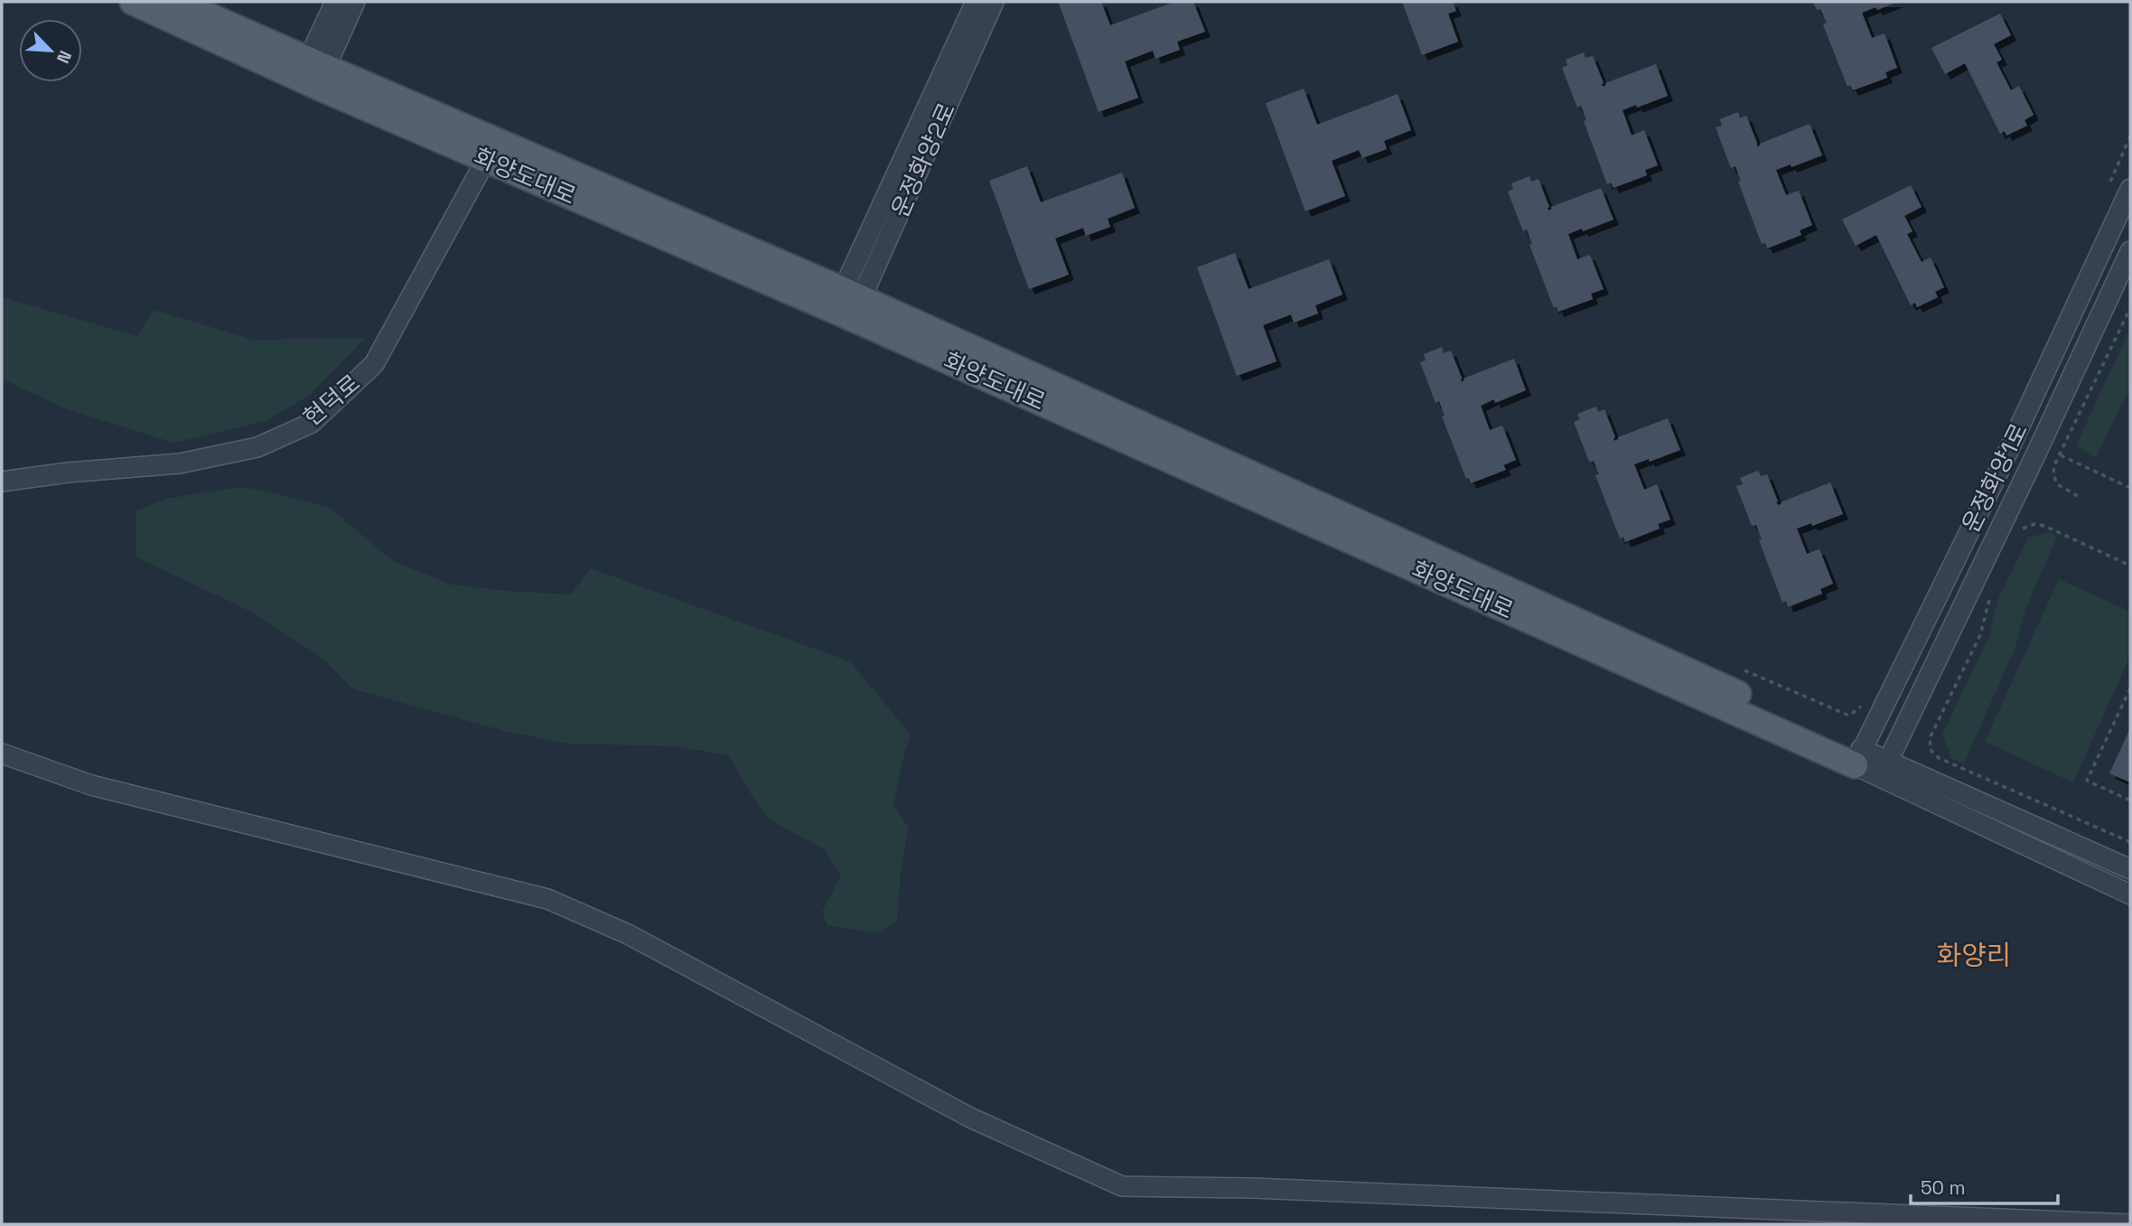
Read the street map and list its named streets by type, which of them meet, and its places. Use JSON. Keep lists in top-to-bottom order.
{
  "streets": {
    "main road": ["화양도대로"],
    "street": ["운정화양2로", "현덕로", "운정화양1로"]
  },
  "crossings": [
    ["운정화양2로", "화양도대로"],
    ["화양도대로", "현덕로"],
    ["화양도대로", "운정화양1로"]
  ],
  "districts": ["화양리"],
  "scale_bar": "50 m",
  "north": "bottom right"
}
